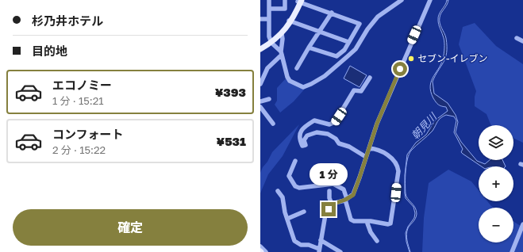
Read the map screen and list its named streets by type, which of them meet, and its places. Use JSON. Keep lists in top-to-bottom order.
{
  "water": ["朝見川"],
  "places": ["セブン-イレブン"],
  "page": {
    "banner": ["杉乃井ホテル", "目的地"],
    "list": [
      {
        "name": "エコノミー",
        "note": "1 分 · 15:21",
        "value": "¥393"
      },
      {
        "name": "コンフォート",
        "note": "2 分 · 15:22",
        "value": "¥531"
      }
    ],
    "map_buttons": ["+", "−"],
    "bubble": "1 分",
    "buttons": "確定"
  }
}
